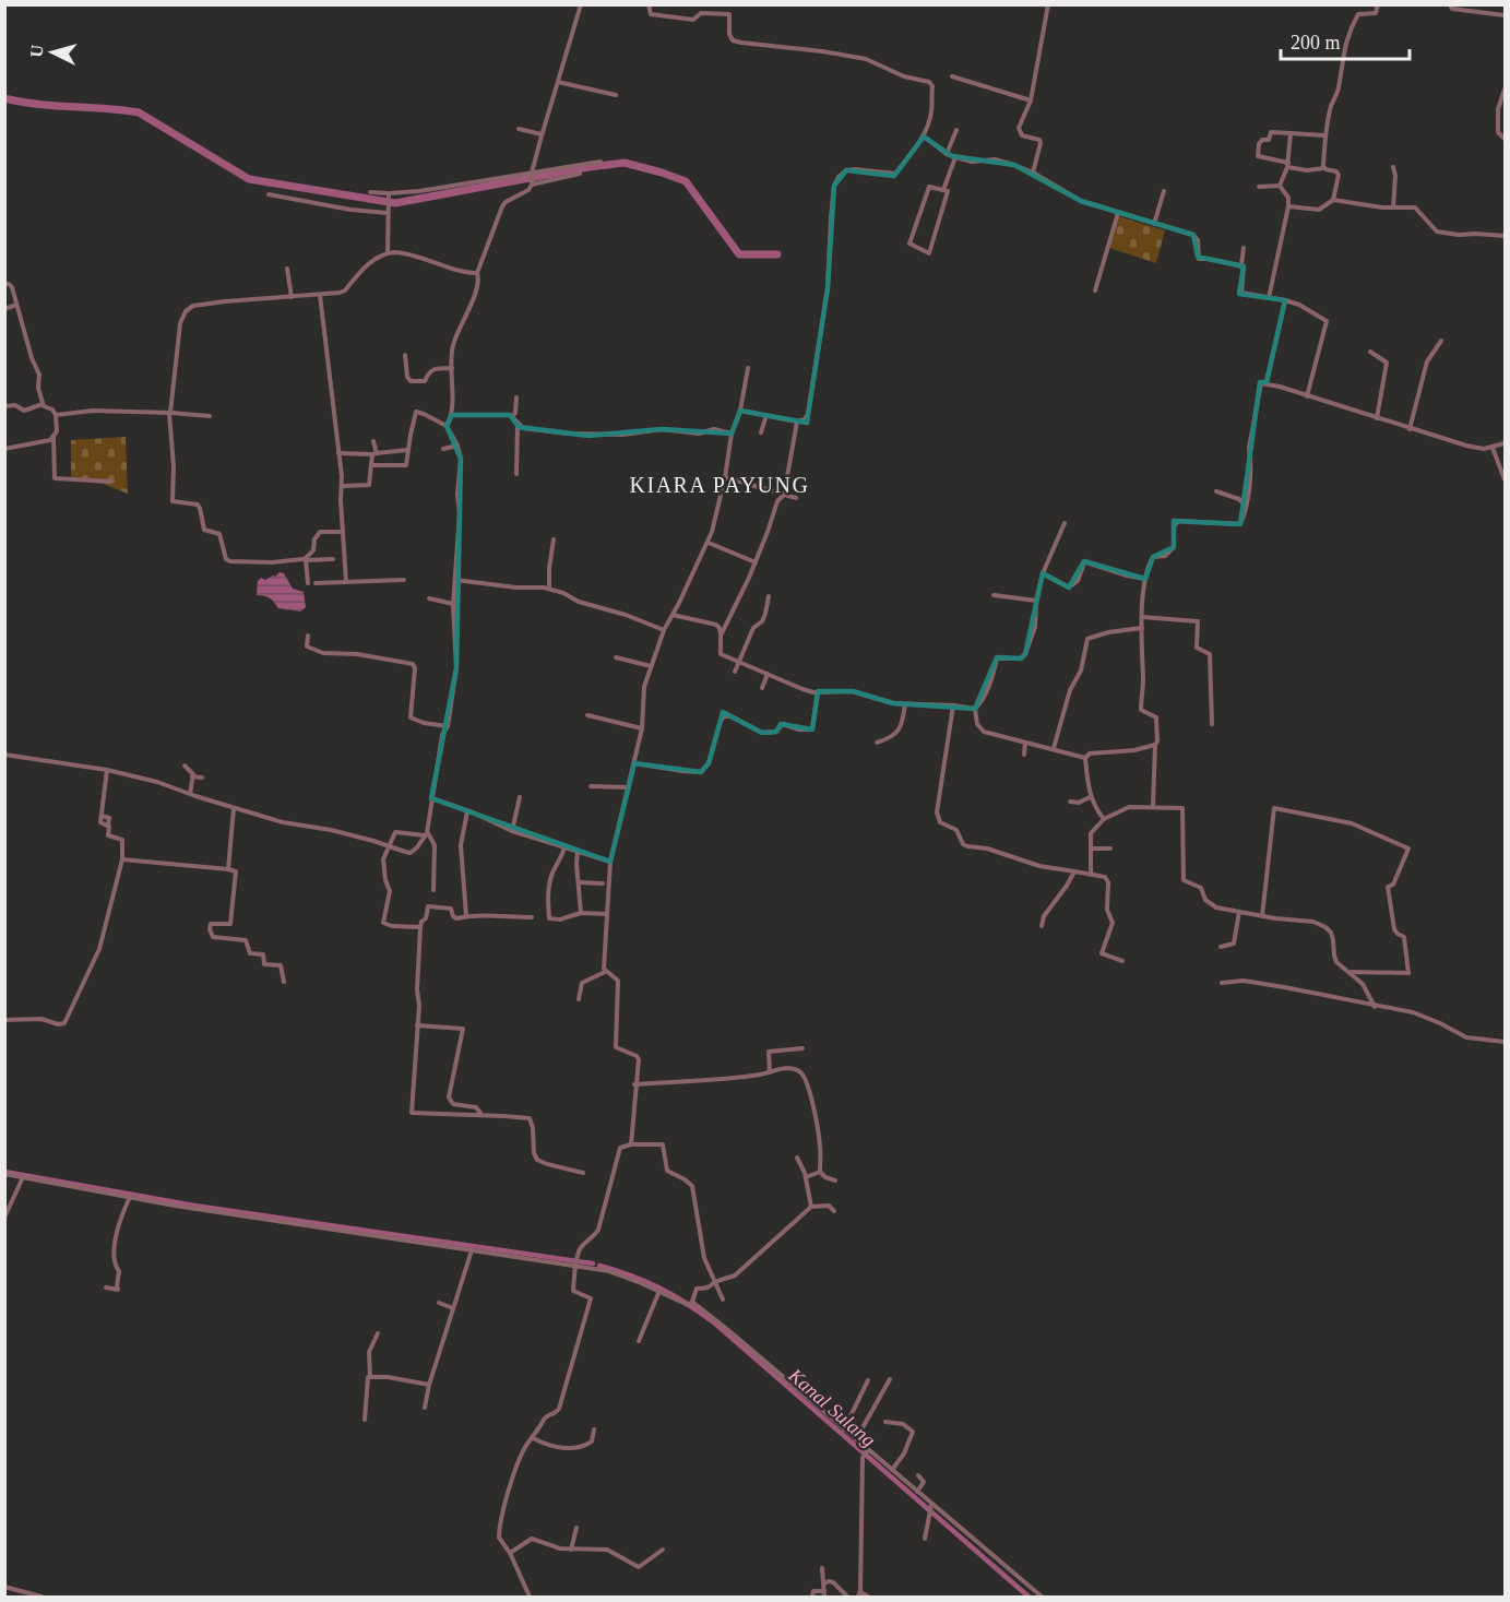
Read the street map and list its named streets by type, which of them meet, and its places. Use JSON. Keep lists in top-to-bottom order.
{
  "districts": ["KIARA PAYUNG"],
  "water": ["Kanal Sulang"],
  "scale_bar": "200 m",
  "north": "left"
}
